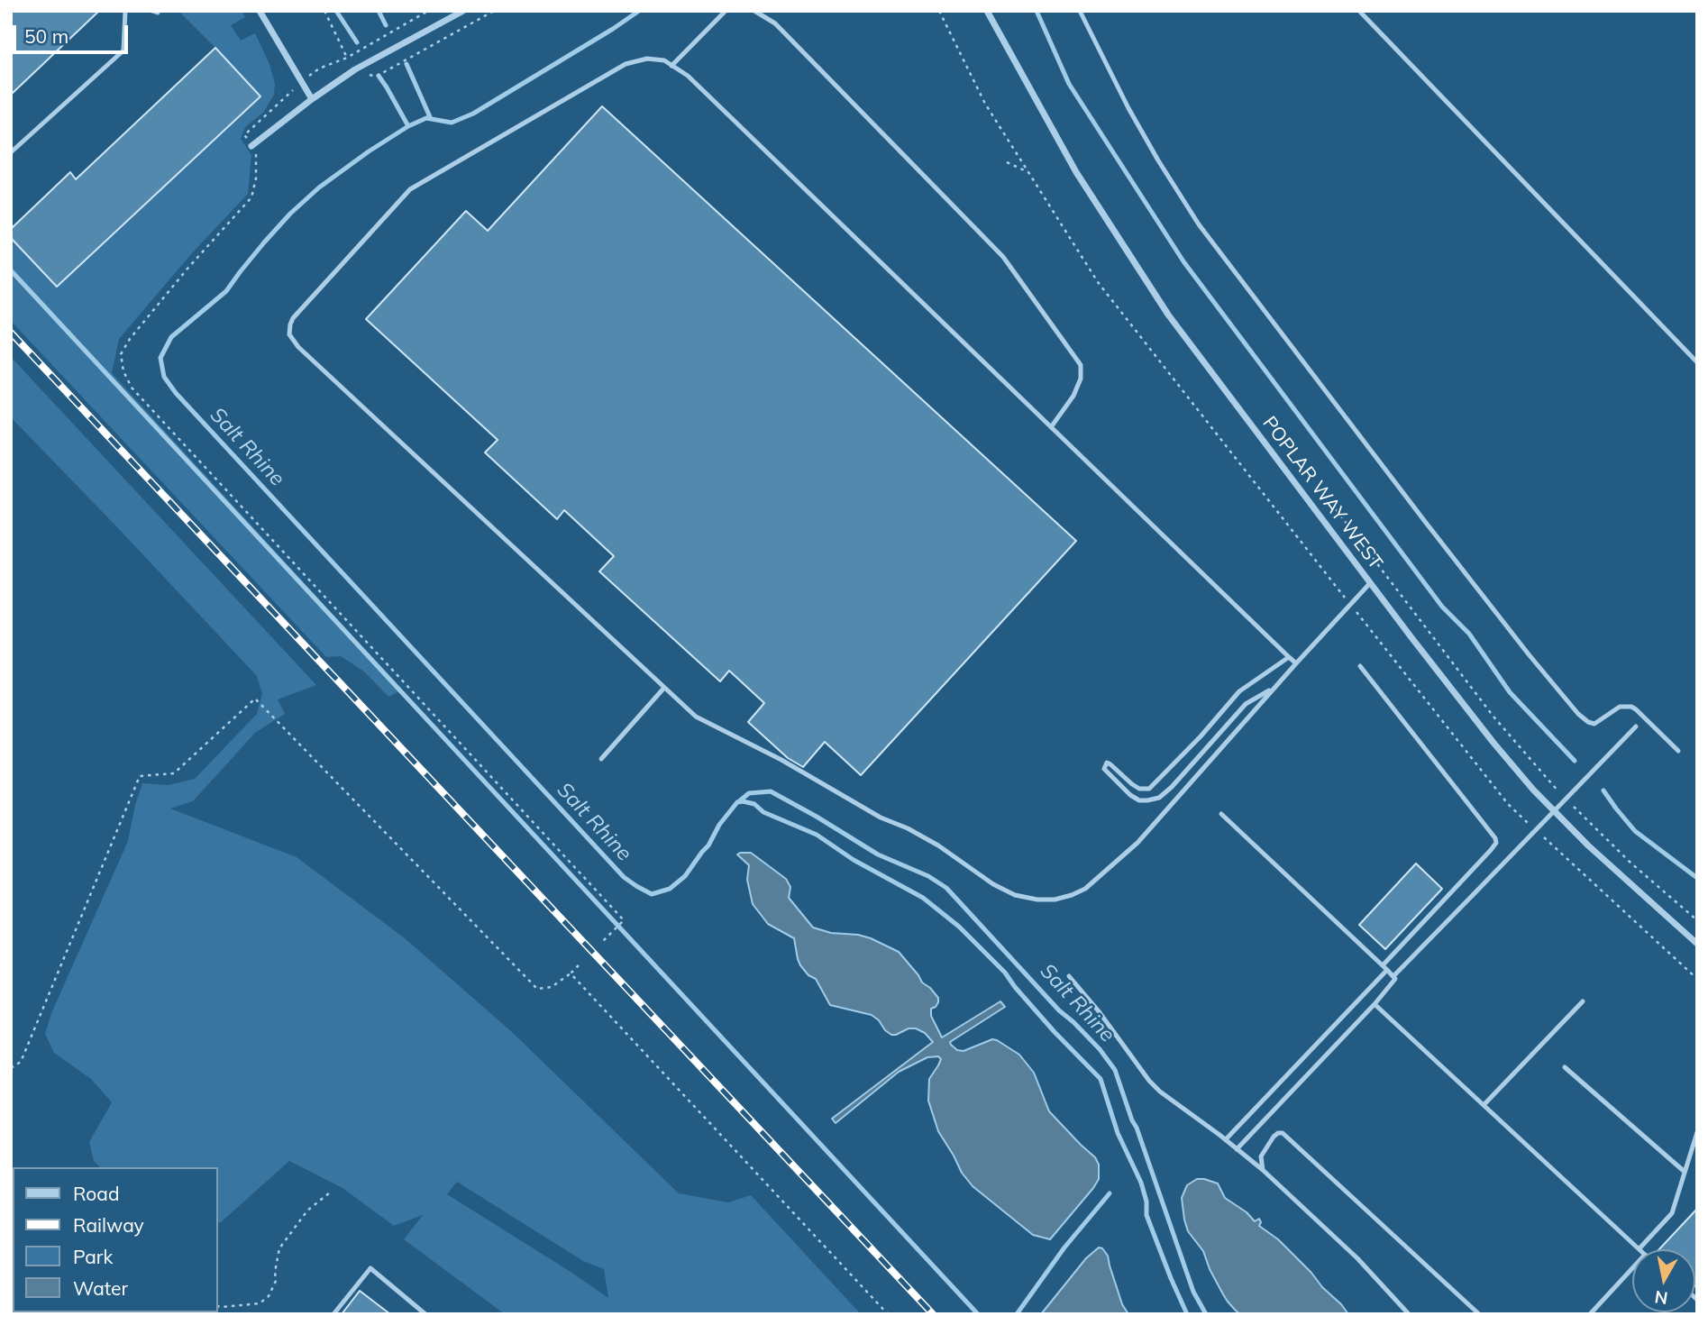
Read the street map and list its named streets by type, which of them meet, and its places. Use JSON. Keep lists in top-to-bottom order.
{
  "streets": {
    "street": ["POPLAR WAY WEST"]
  },
  "water": ["Salt Rhine"],
  "legend": [
    "Road",
    "Railway",
    "Park",
    "Water"
  ],
  "scale_bar": "50 m",
  "north": "bottom"
}
